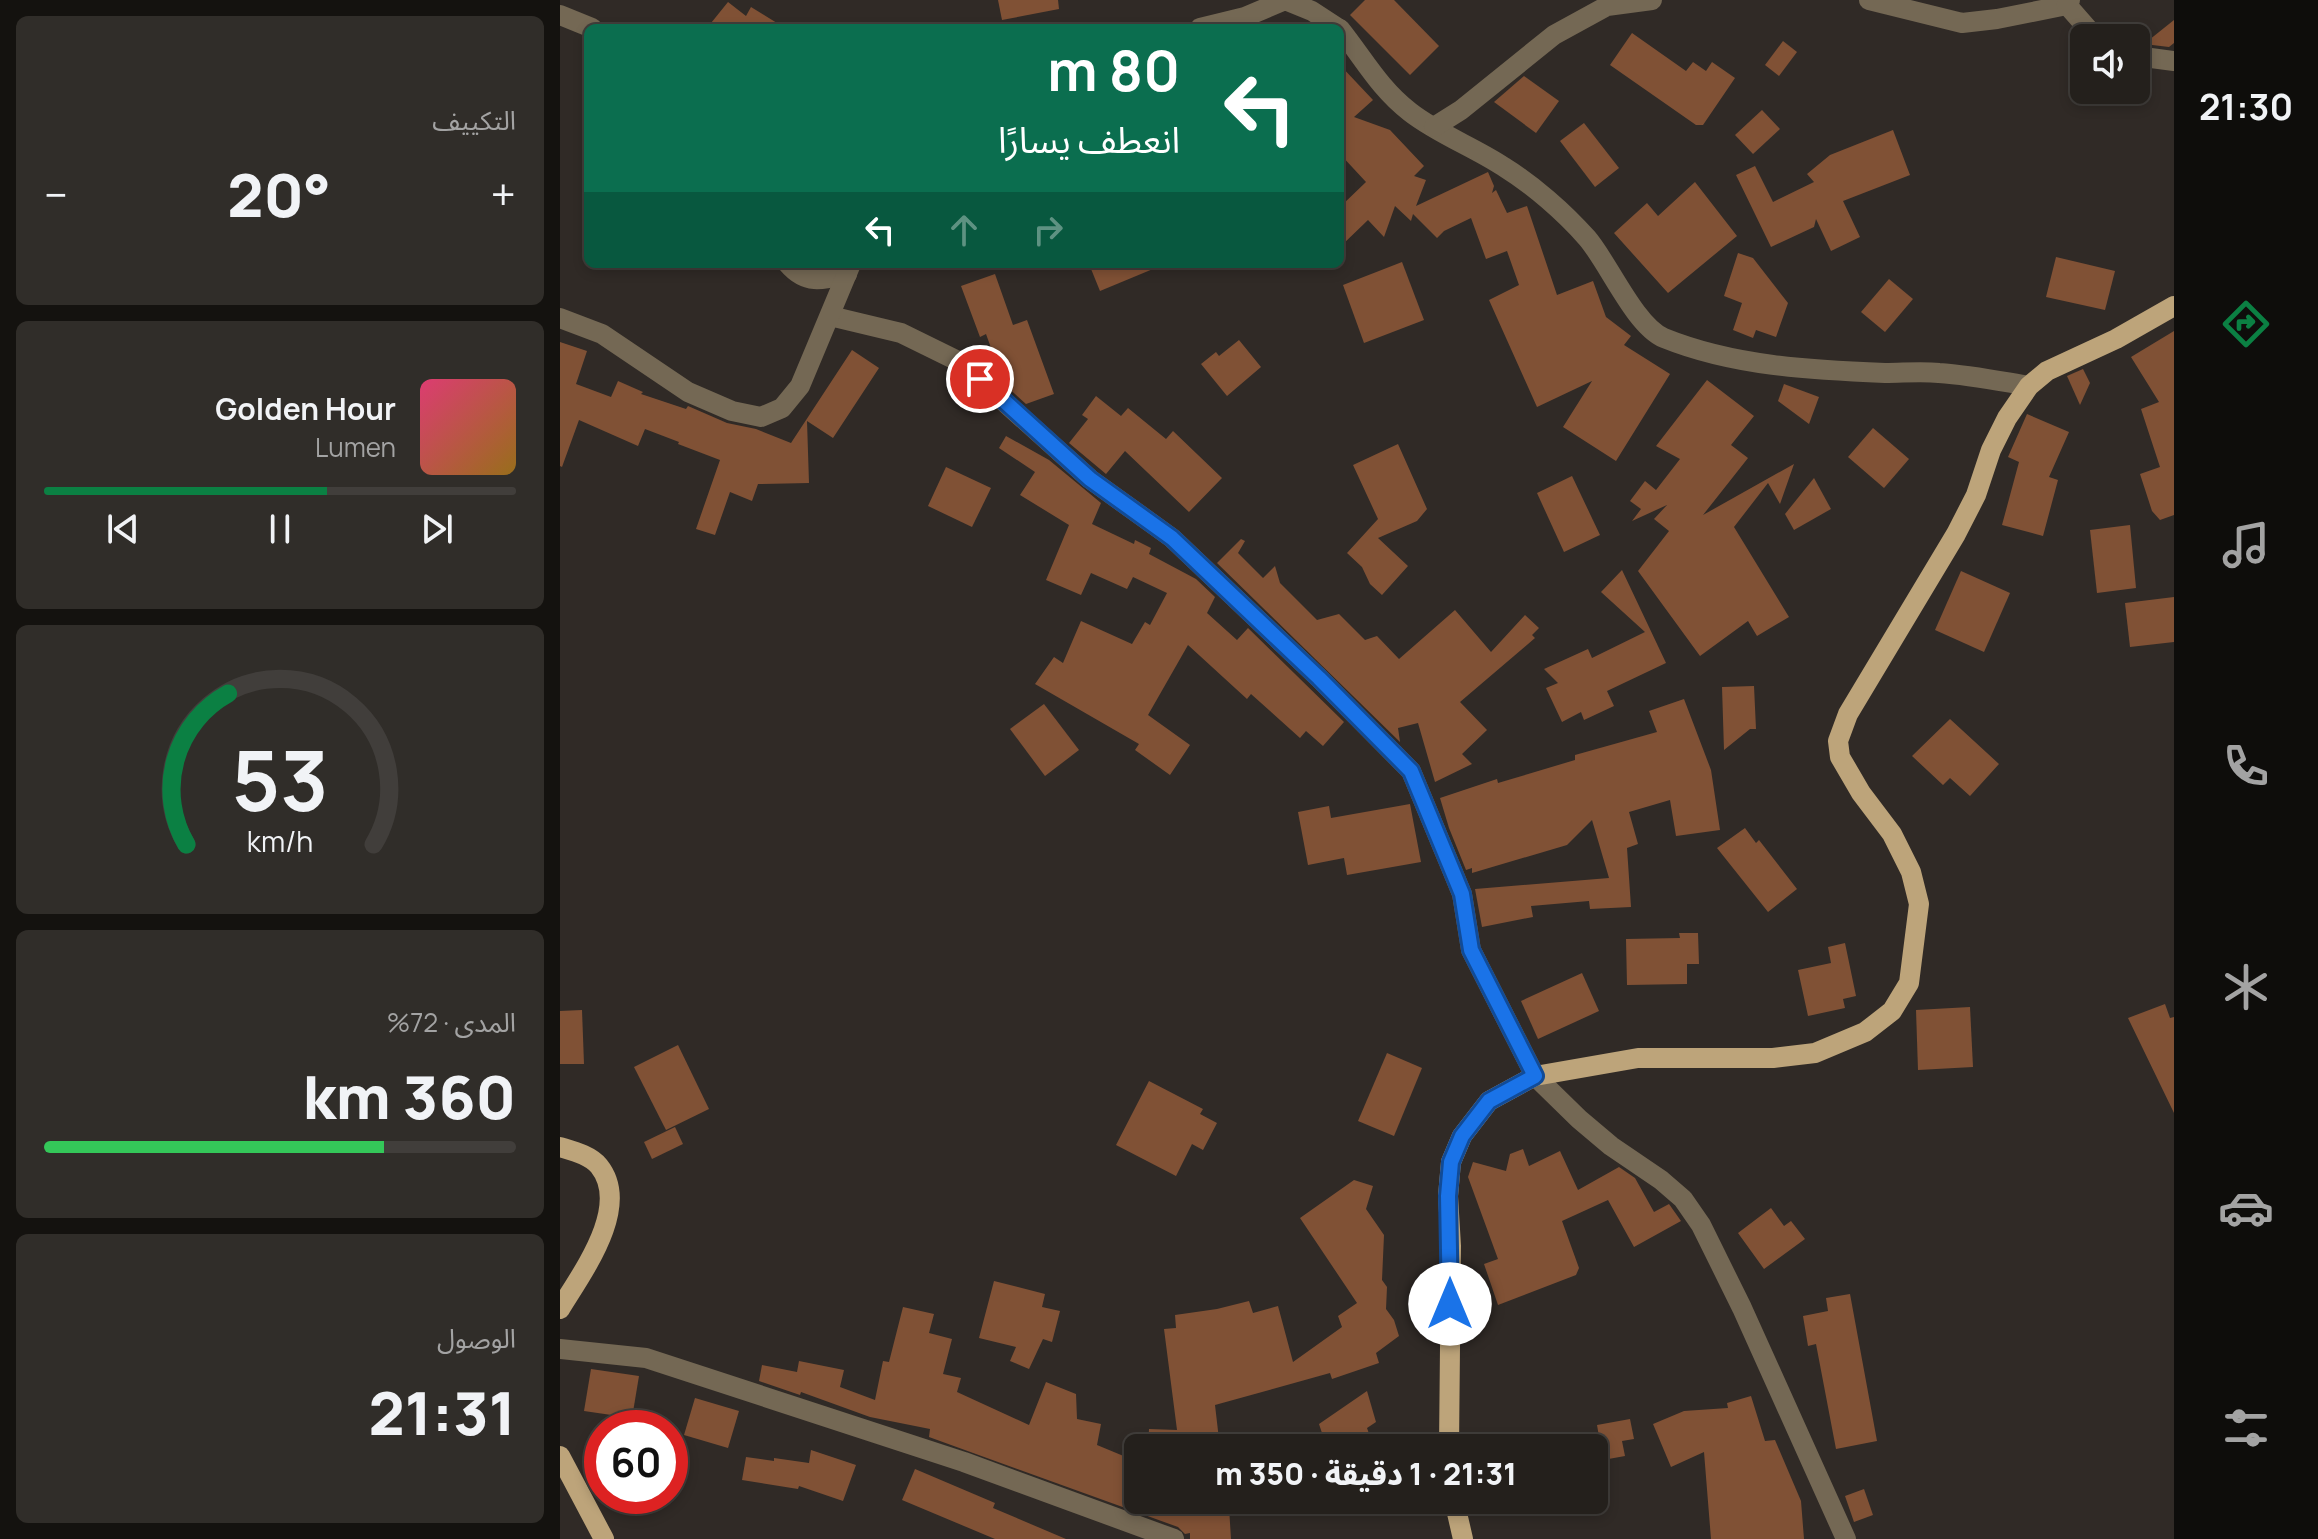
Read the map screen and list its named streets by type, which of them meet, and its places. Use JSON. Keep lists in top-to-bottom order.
{
  "page": {
    "tabs": "21:30",
    "tile": [
      "التكييف",
      ["المدى · 72%", "360 km"],
      ["الوصول", "21:31"]
    ],
    "turn": ["80 m", "انعطف يسارًا"],
    "heat": ["−", "20°", "+"],
    "song": ["Golden Hour", "Lumen"],
    "limit": "60",
    "trip": "21:31 · 1 دقيقة · 350 m",
    "gauge": ["53", "km/h"]
  }
}
